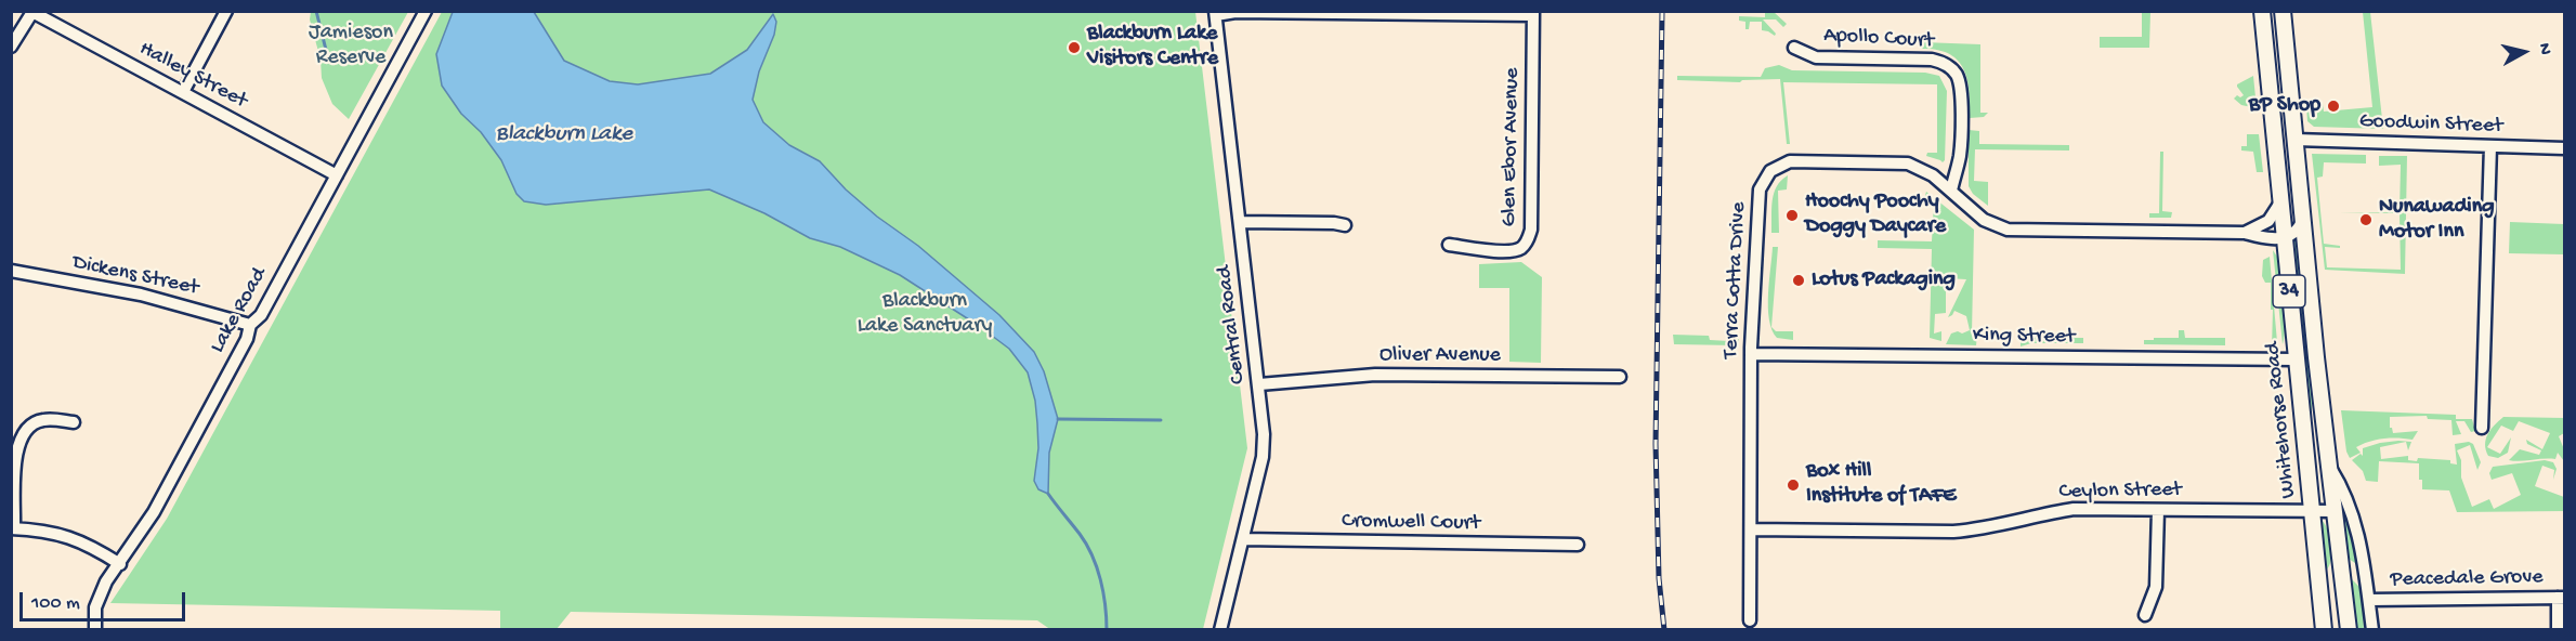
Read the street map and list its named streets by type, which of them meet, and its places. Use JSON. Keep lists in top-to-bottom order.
{
  "streets": {
    "main road": ["34", "Whitehorse Road"],
    "street": [
      "Apollo Court",
      "Halley Street",
      "Goodwin Street",
      "Glen Ebor Avenue",
      "Dickens Street",
      "Terra Cotta Drive",
      "Lake Road",
      "Central Road",
      "King Street",
      "Oliver Avenue",
      "Ceylon Street",
      "Cromwell Court",
      "Peacedale Grove"
    ]
  },
  "crossings": [
    ["Apollo Court", "Terra Cotta Drive"],
    ["Halley Street", "Lake Road"],
    ["Goodwin Street", "Whitehorse Road"],
    ["Dickens Street", "Lake Road"],
    ["Terra Cotta Drive", "King Street"],
    ["Terra Cotta Drive", "Whitehorse Road"],
    ["Terra Cotta Drive", "Ceylon Street"],
    ["Central Road", "Oliver Avenue"],
    ["Central Road", "Cromwell Court"],
    ["King Street", "Whitehorse Road"],
    ["Whitehorse Road", "Ceylon Street"],
    ["Whitehorse Road", "Peacedale Grove"]
  ],
  "water": ["Blackburn Lake"],
  "parks": ["Jamieson Reserve", "Blackburn Lake Sanctuary"],
  "places": [
    "Blackburn Lake Visitors Centre",
    "BP Shop",
    "Hoochy Poochy Doggy Daycare",
    "Nunawading Motor Inn",
    "Lotus Packaging",
    "Box Hill Institute of TAFE"
  ],
  "scale_bar": "100 m",
  "north": "right"
}
